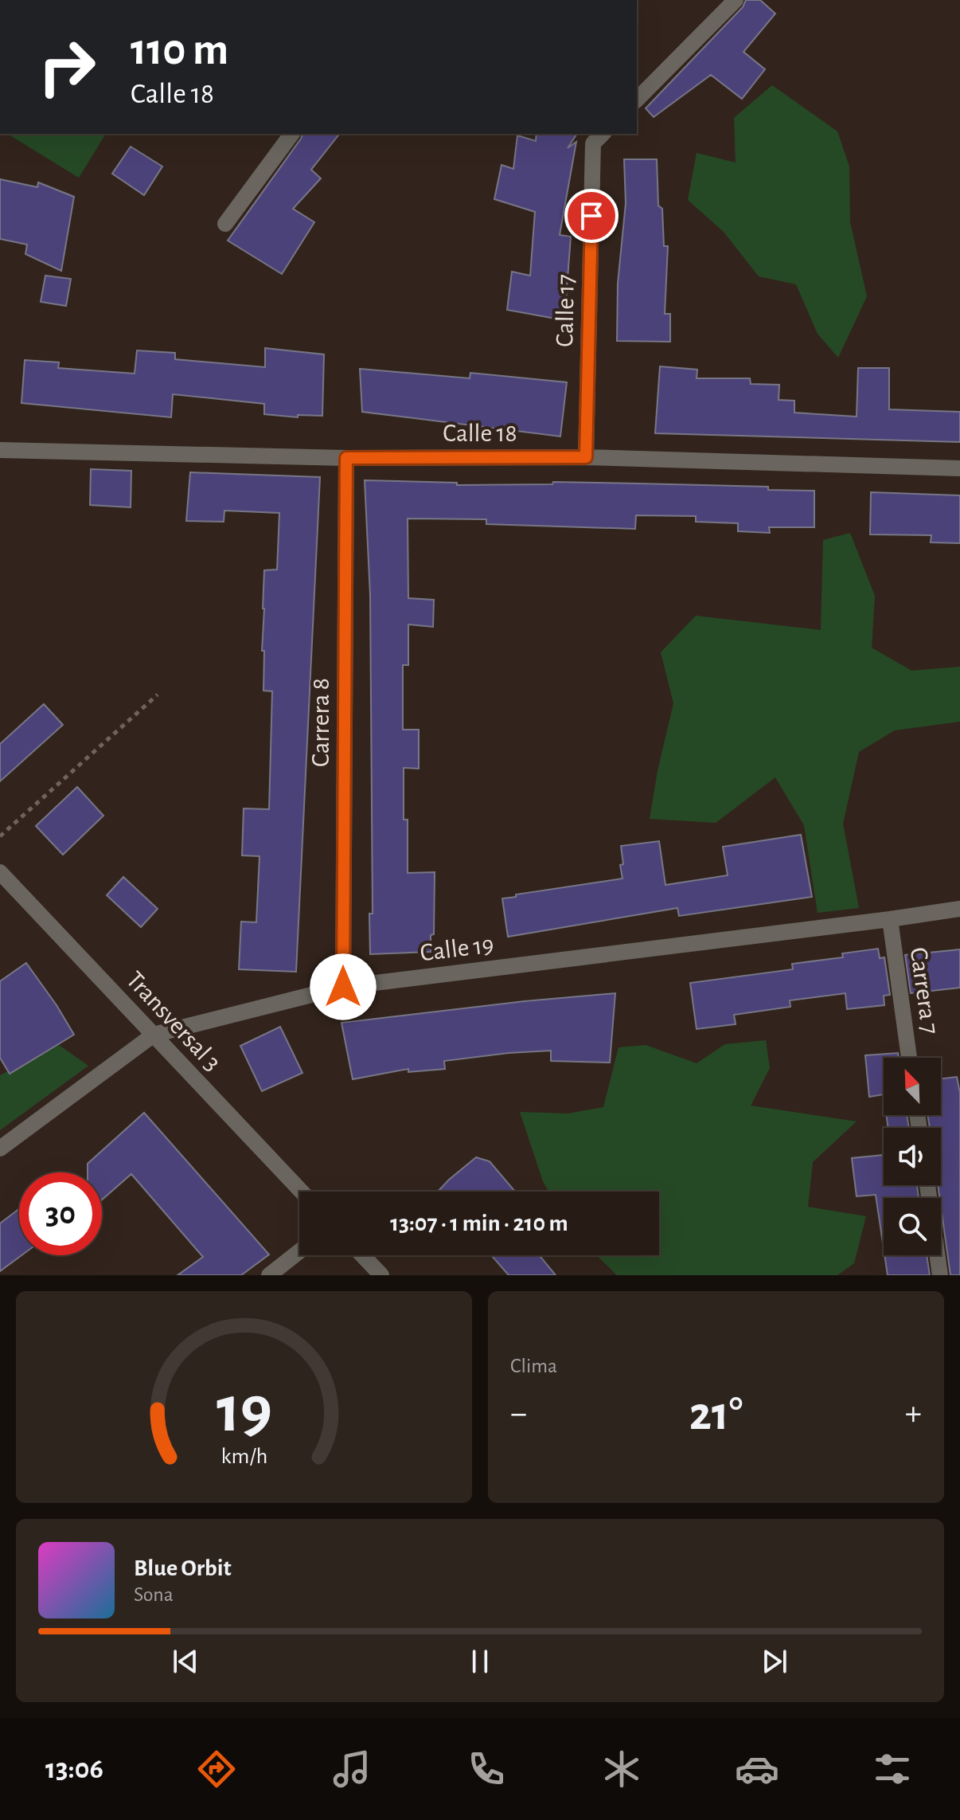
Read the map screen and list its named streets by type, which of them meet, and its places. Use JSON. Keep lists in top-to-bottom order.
{
  "streets": {
    "street": [
      "Calle 17",
      "Calle 18",
      "Carrera 8",
      "Calle 19",
      "Carrera 7",
      "Transversal 3"
    ]
  },
  "crossings": [
    ["Calle 17", "Calle 18"],
    ["Calle 18", "Carrera 8"],
    ["Carrera 8", "Calle 19"],
    ["Calle 19", "Carrera 7"],
    ["Calle 19", "Transversal 3"]
  ],
  "north": "top left",
  "page": {
    "turn": ["110 m", "Calle 18"],
    "limit": "30",
    "trip": "13:07 · 1 min · 210 m",
    "tile": "Clima",
    "heat": ["−", "21°", "+"],
    "song": ["Blue Orbit", "Sona"],
    "tabs": "13:06",
    "gauge": ["19", "km/h"]
  }
}
